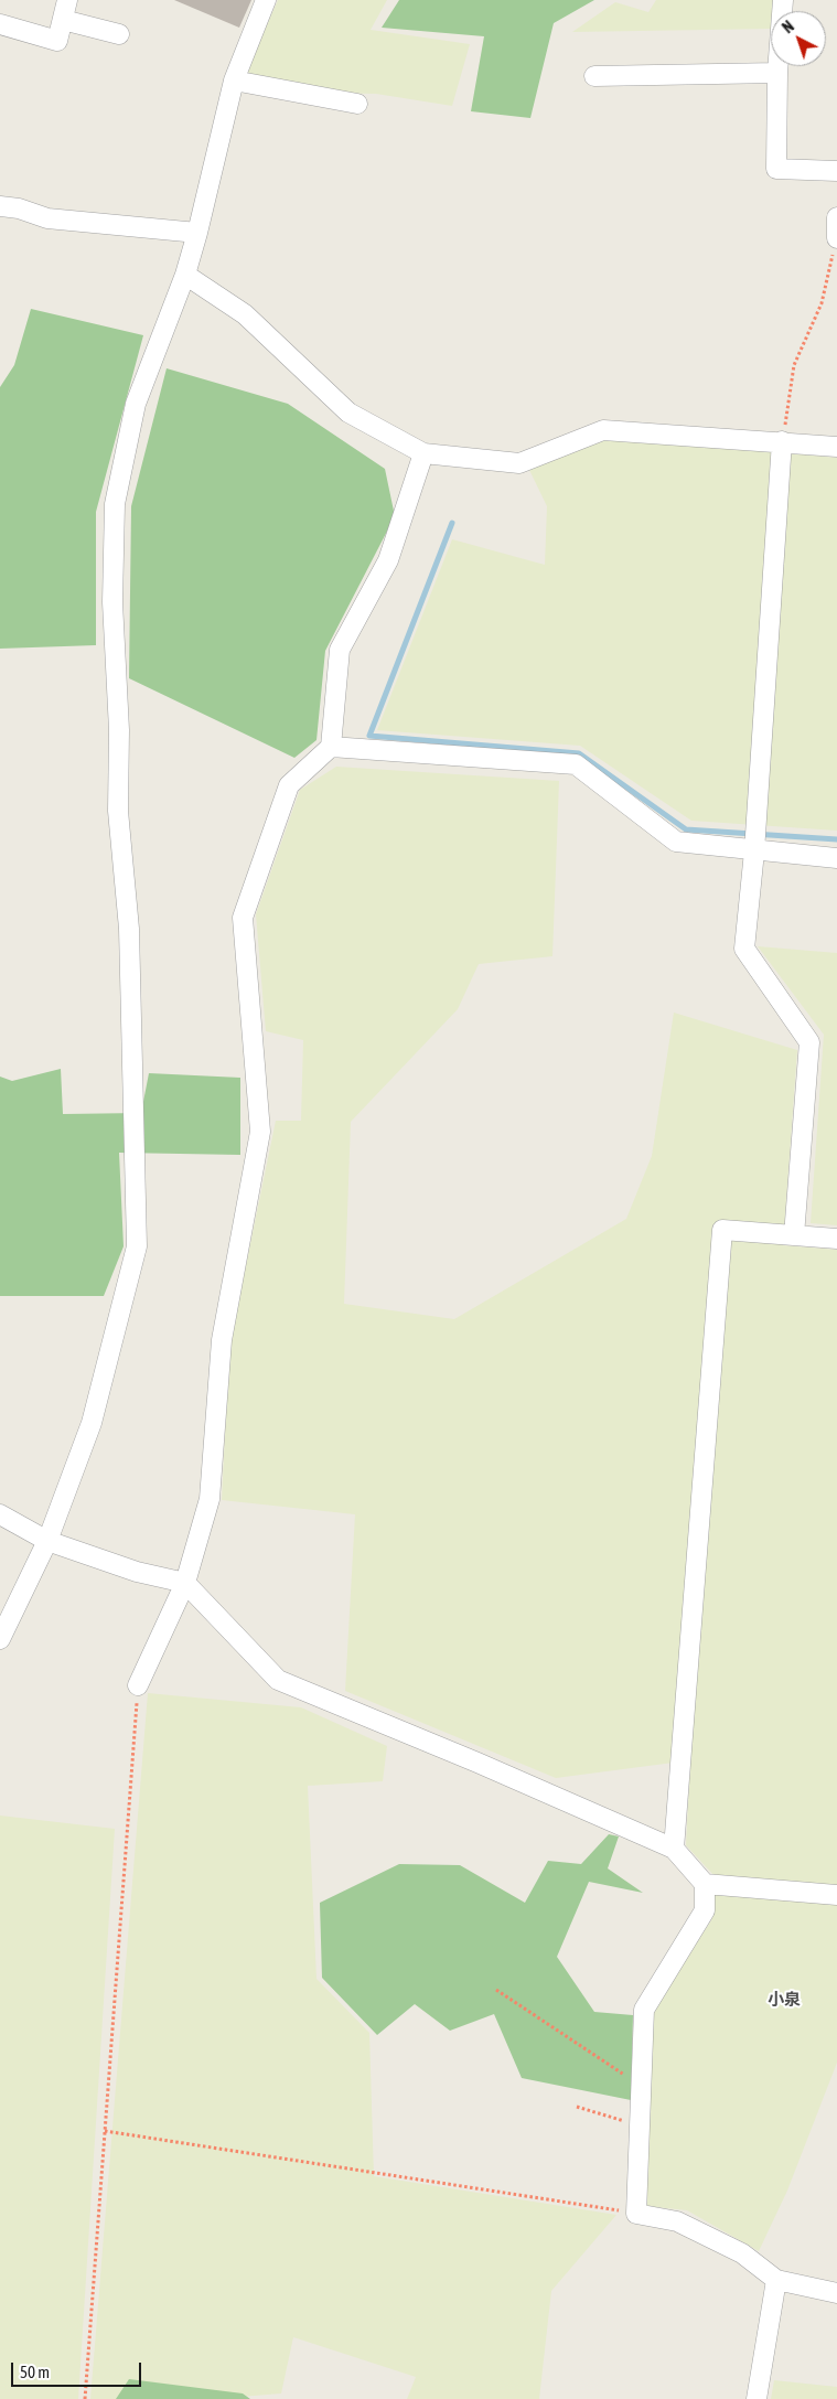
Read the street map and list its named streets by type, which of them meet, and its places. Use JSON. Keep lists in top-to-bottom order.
{
  "districts": ["小泉"],
  "scale_bar": "50 m",
  "north": "top left"
}
